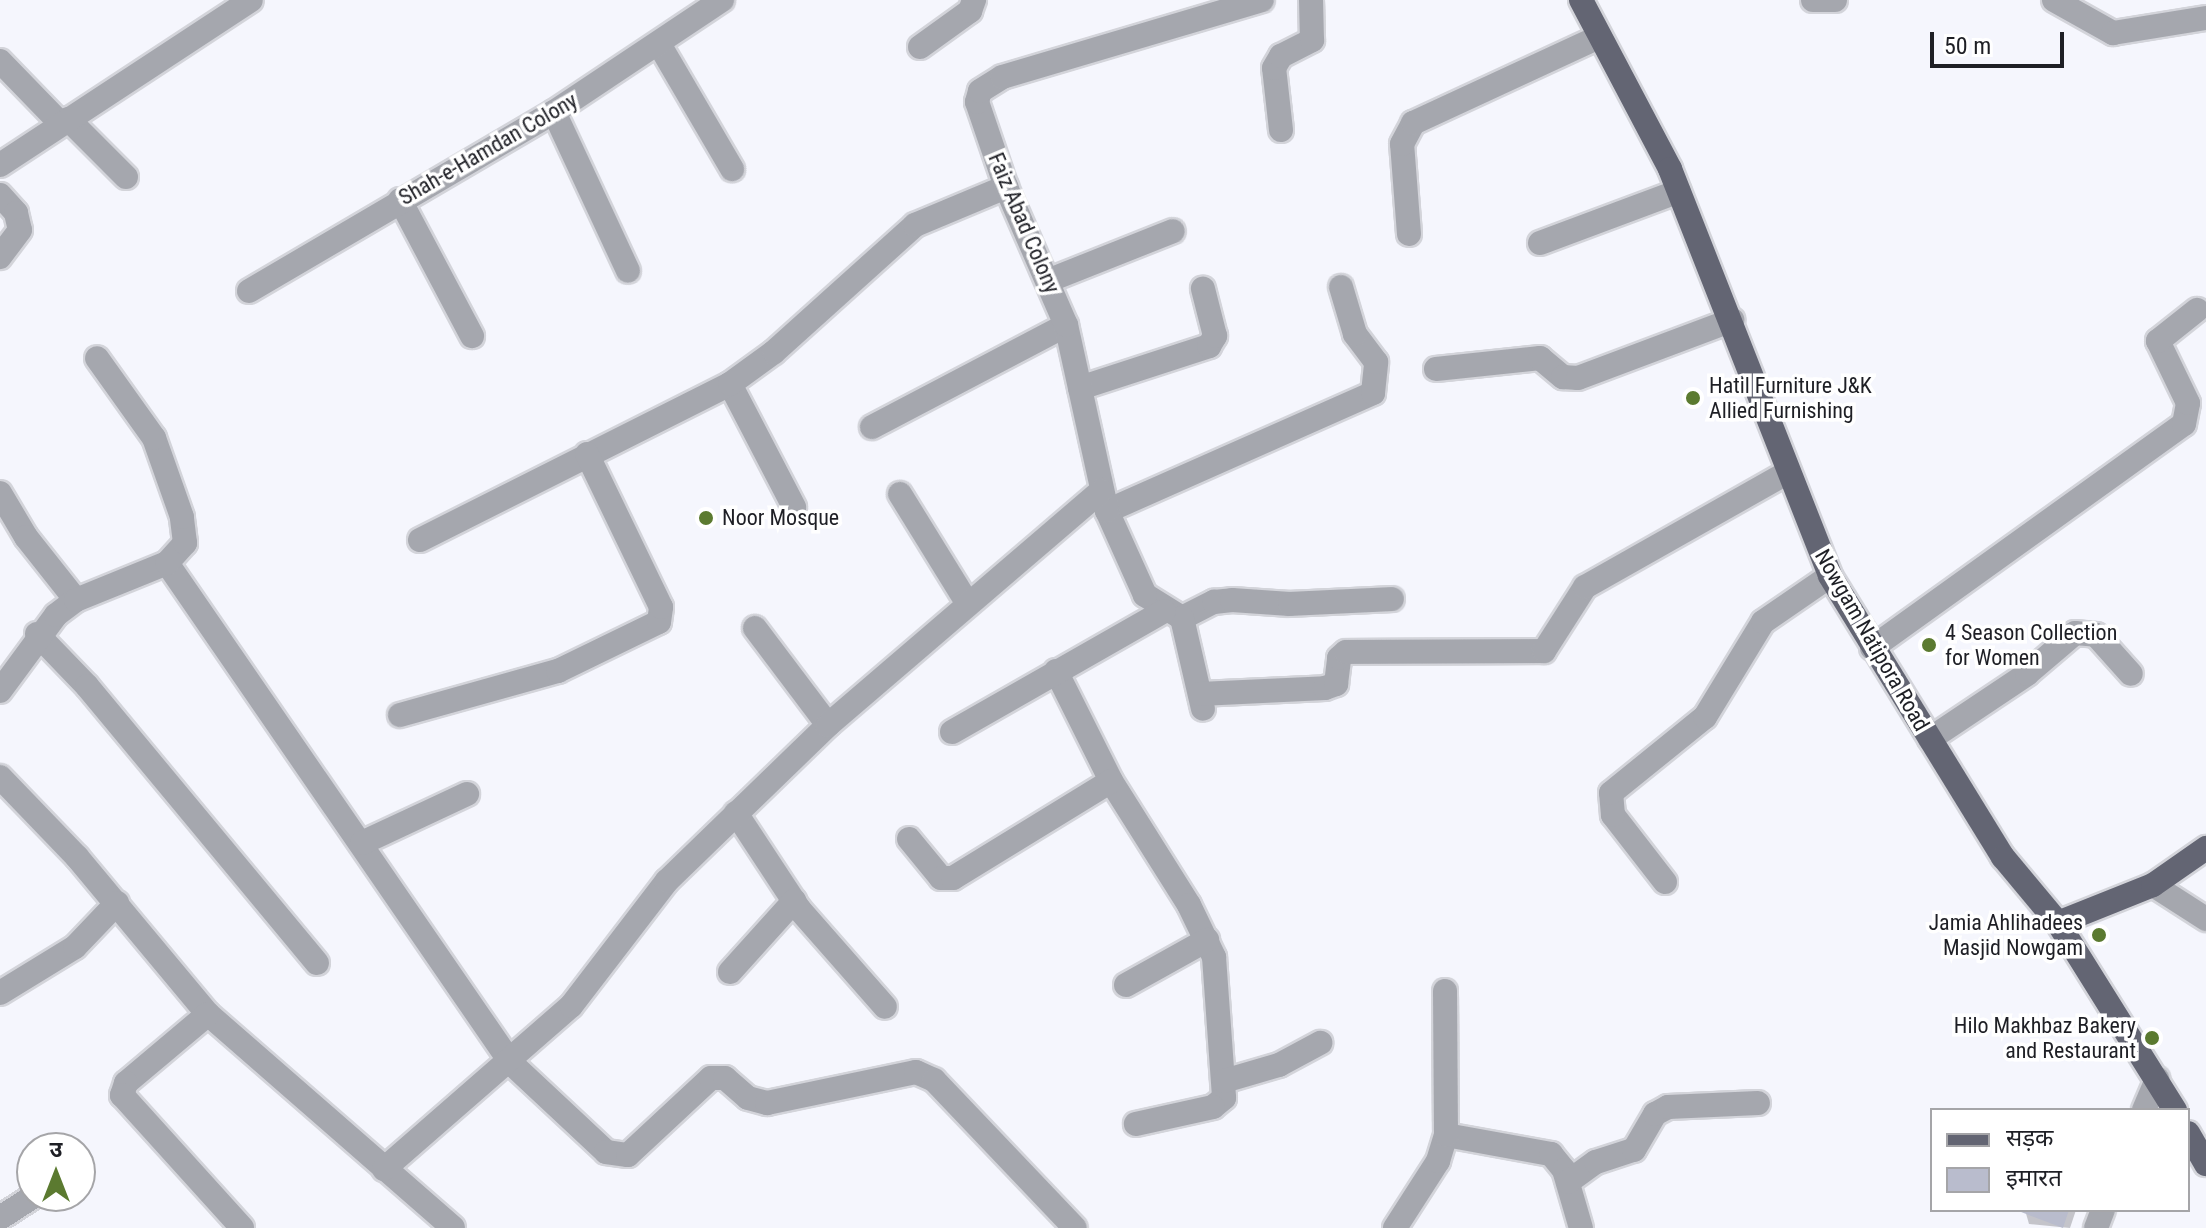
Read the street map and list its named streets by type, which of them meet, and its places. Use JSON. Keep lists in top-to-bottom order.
{
  "streets": {
    "main road": ["Nowgam Natipora Road"],
    "street": ["Shah-e-Hamdan Colony", "Faiz Abad Colony"]
  },
  "places": [
    "Hatil Furniture J&K Allied Furnishing",
    "Noor Mosque",
    "4 Season Collection for Women",
    "Jamia Ahlihadees Masjid Nowgam",
    "Hilo Makhbaz Bakery and Restaurant"
  ],
  "legend": ["सड़क", "इमारत"],
  "scale_bar": "50 m",
  "north": "top"
}
